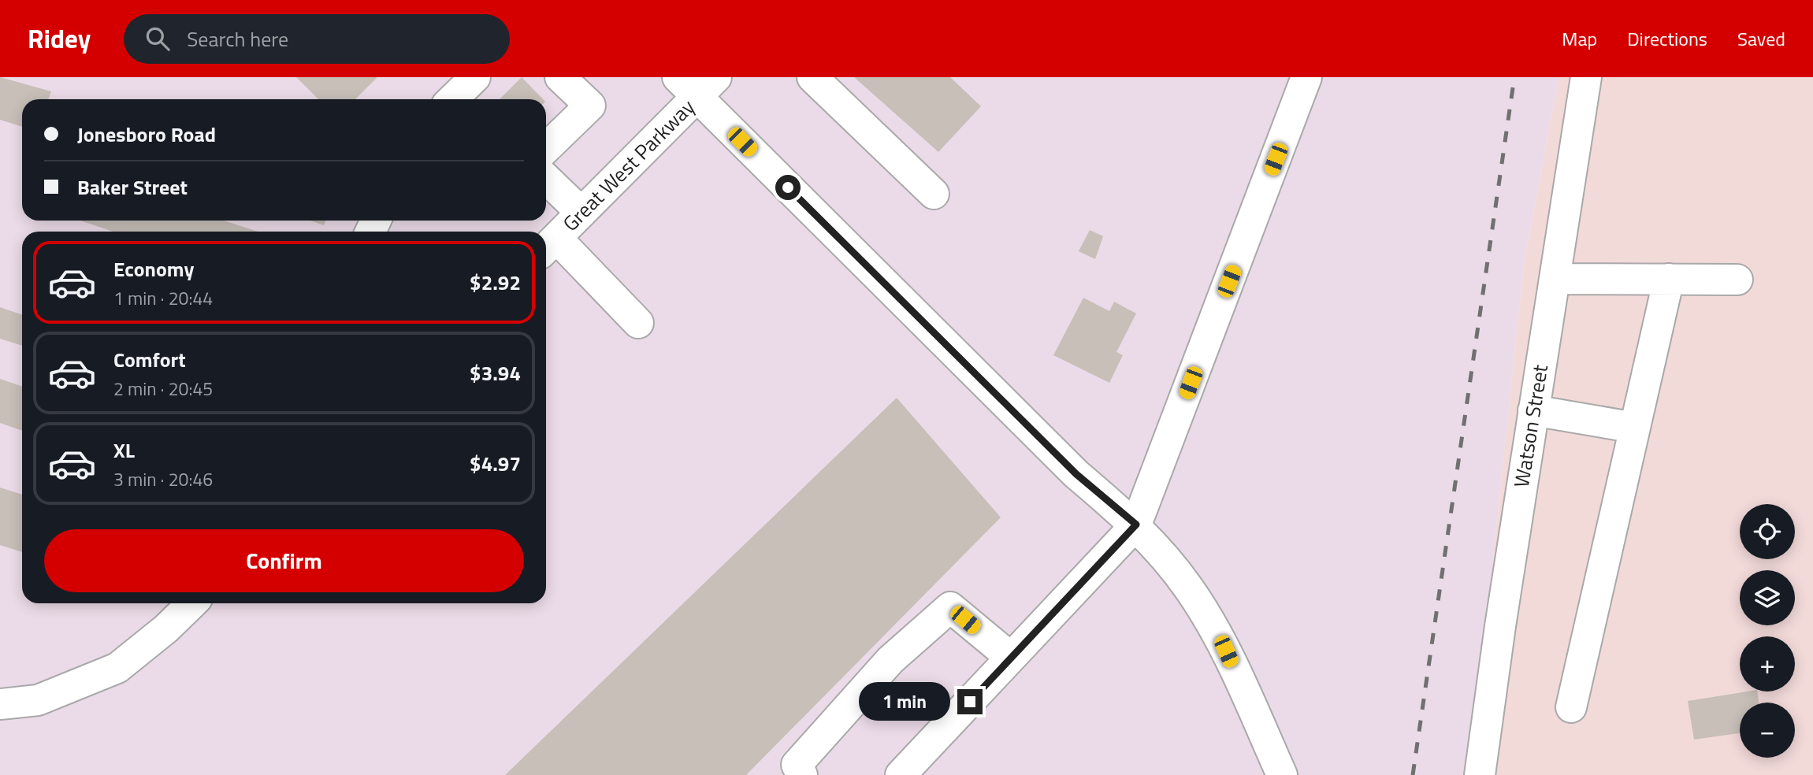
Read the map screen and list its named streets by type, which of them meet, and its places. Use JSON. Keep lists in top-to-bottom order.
{
  "streets": {
    "street": ["Great West Parkway", "Watson Street"]
  },
  "page": {
    "header": "Ridey",
    "search": "Search here",
    "nav": ["Map", "Directions", "Saved"],
    "banner": ["Jonesboro Road", "Baker Street"],
    "list": [
      {
        "name": "Economy",
        "note": "1 min · 20:44",
        "value": "$2.92"
      },
      {
        "name": "Comfort",
        "note": "2 min · 20:45",
        "value": "$3.94"
      },
      {
        "name": "XL",
        "note": "3 min · 20:46",
        "value": "$4.97"
      }
    ],
    "map_buttons": ["+", "−"],
    "buttons": "Confirm",
    "bubble": "1 min"
  }
}
